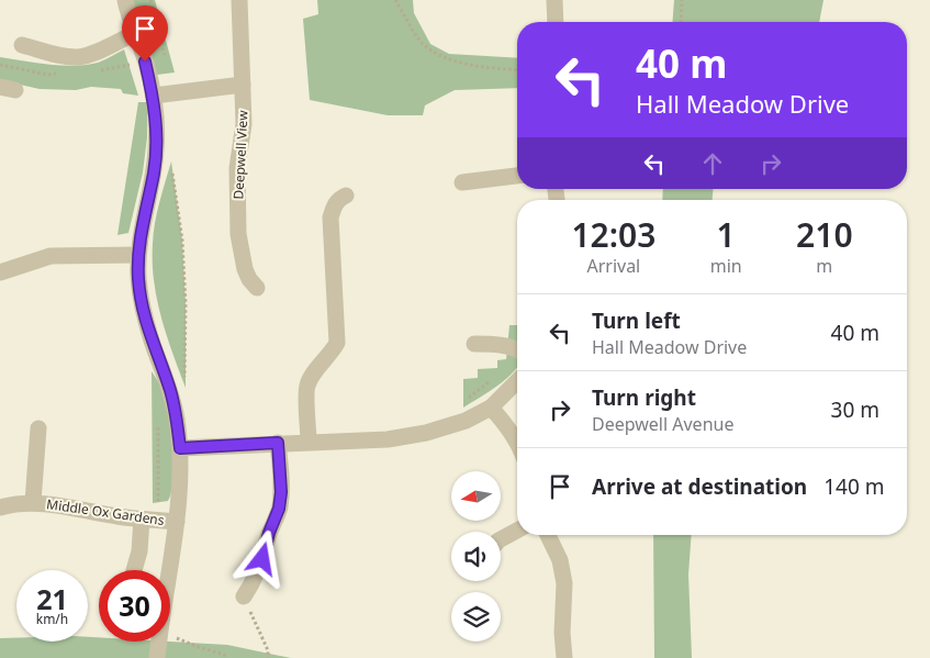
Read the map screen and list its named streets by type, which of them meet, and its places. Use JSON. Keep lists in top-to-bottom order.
{
  "streets": {
    "street": ["Deepwell View", "Middle Ox Gardens"]
  },
  "north": "left",
  "page": {
    "turn": ["40 m", "Hall Meadow Drive"],
    "eta": [
      "12:03",
      "Arrival",
      "1",
      "min",
      "210",
      "m"
    ],
    "list": [
      {
        "name": "Turn left",
        "note": "Hall Meadow Drive",
        "value": "40 m"
      },
      {
        "name": "Turn right",
        "note": "Deepwell Avenue",
        "value": "30 m"
      },
      {
        "name": "Arrive at destination",
        "value": "140 m"
      }
    ],
    "speed": "21 km/h",
    "limit": "30"
  }
}
